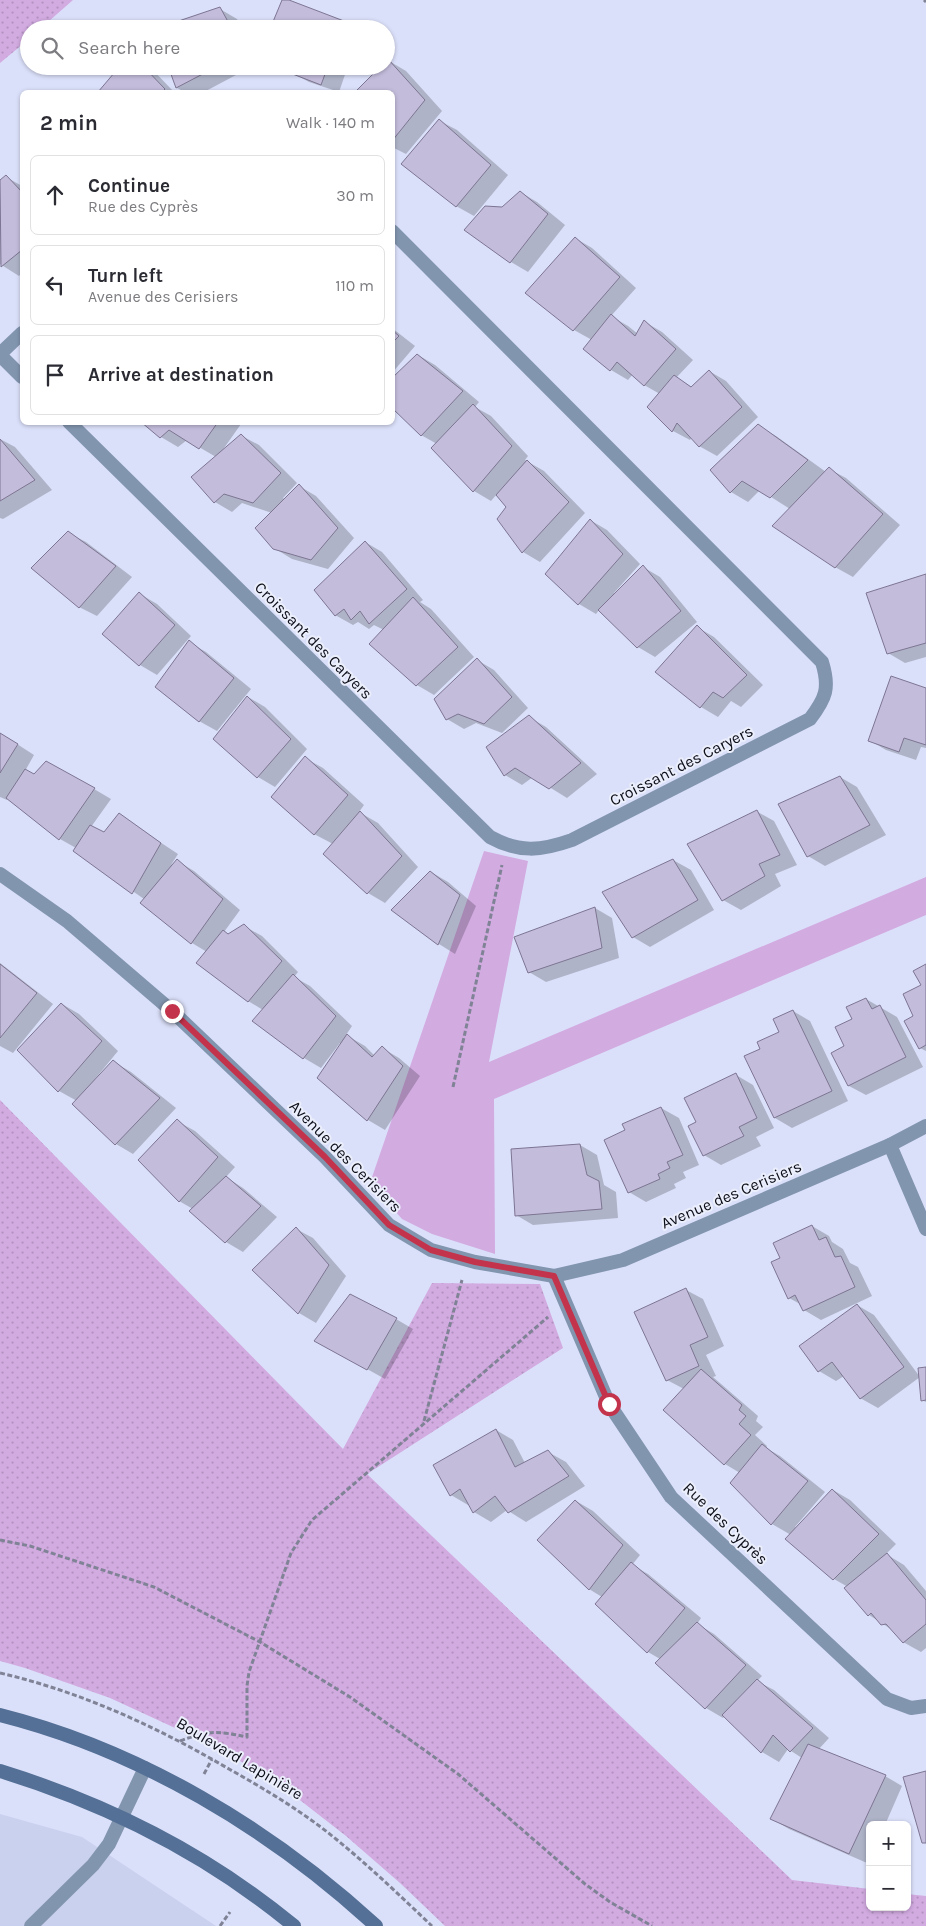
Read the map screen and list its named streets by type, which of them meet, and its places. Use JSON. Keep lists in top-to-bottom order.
{
  "streets": {
    "street": ["Croissant des Caryers", "Avenue des Cerisiers", "Rue des Cyprès"],
    "path": ["Boulevard Lapinière"]
  },
  "crossings": [
    ["Avenue des Cerisiers", "Rue des Cyprès"]
  ],
  "page": {
    "search": "Search here",
    "heading": ["2 min", "Walk · 140 m"],
    "list": [
      ["Continue", "Rue des Cyprès", "30 m"],
      ["Turn left", "Avenue des Cerisiers", "110 m"],
      "Arrive at destination"
    ],
    "map_buttons": ["+", "−"]
  }
}
